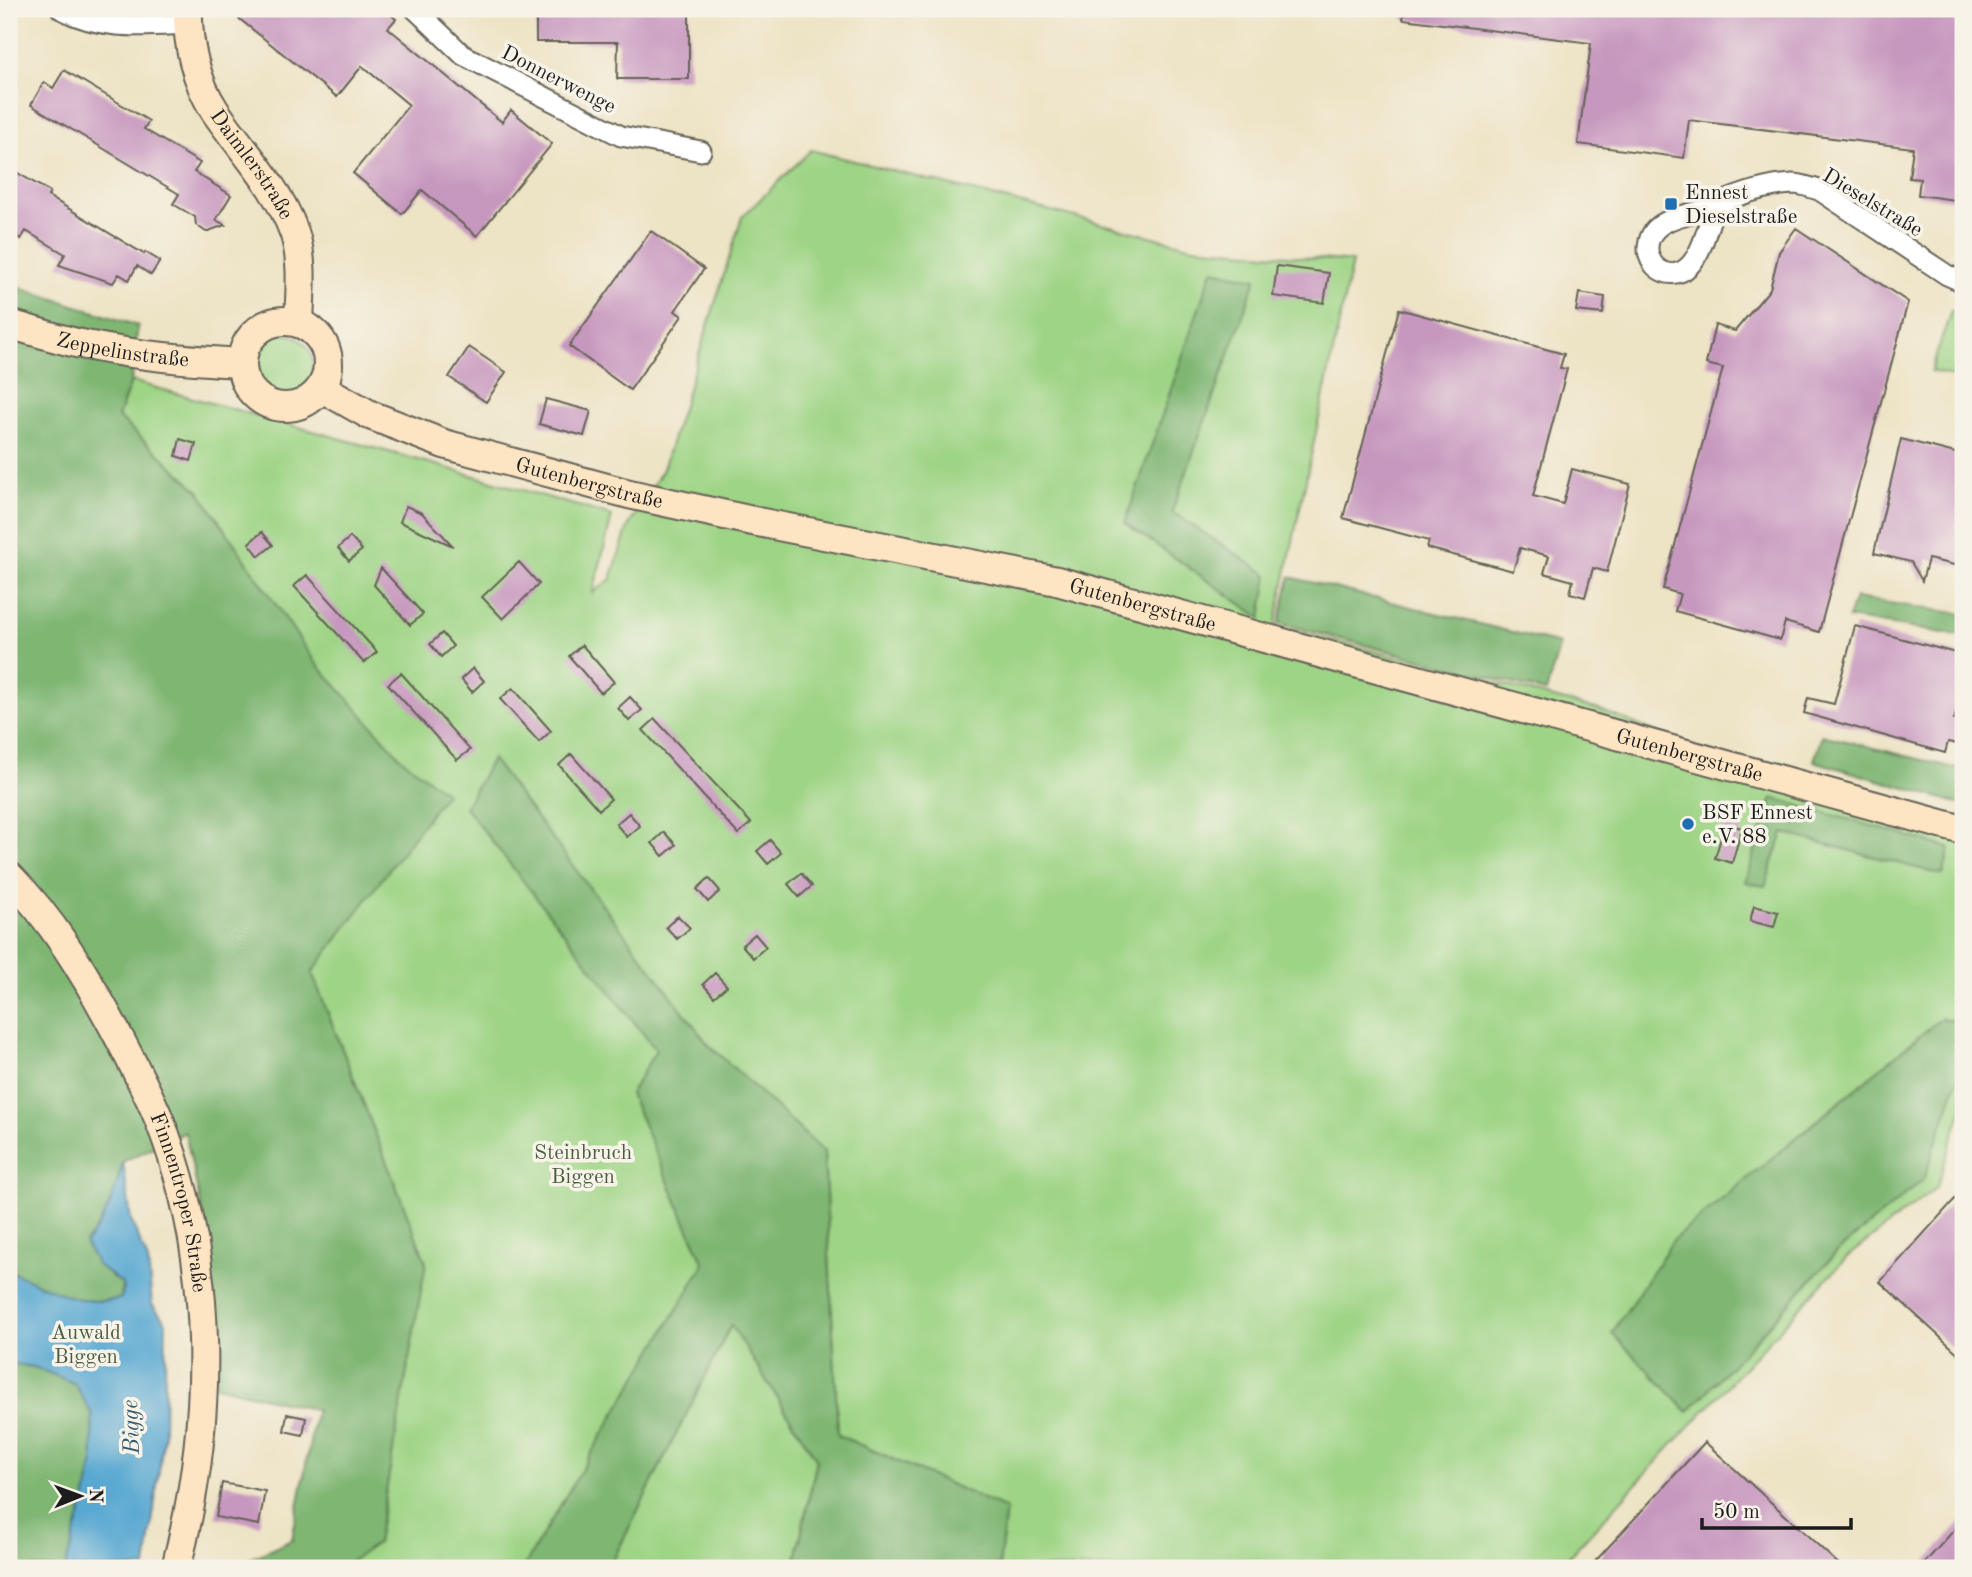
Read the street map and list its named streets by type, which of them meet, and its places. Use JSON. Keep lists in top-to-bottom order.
{
  "streets": {
    "main road": [
      "Daimlerstraße",
      "Zeppelinstraße",
      "Gutenbergstraße",
      "Finnentroper Straße"
    ],
    "street": ["Donnerwenge", "Dieselstraße"]
  },
  "crossings": [
    ["Daimlerstraße", "Zeppelinstraße"],
    ["Daimlerstraße", "Gutenbergstraße"],
    ["Zeppelinstraße", "Gutenbergstraße"]
  ],
  "water": ["Bigge"],
  "parks": ["Steinbruch Biggen", "Auwald Biggen"],
  "places": {
    "transit": ["Ennest Dieselstraße"],
    "other": ["BSF Ennest e.V. 88"]
  },
  "scale_bar": "50 m",
  "north": "right"
}
